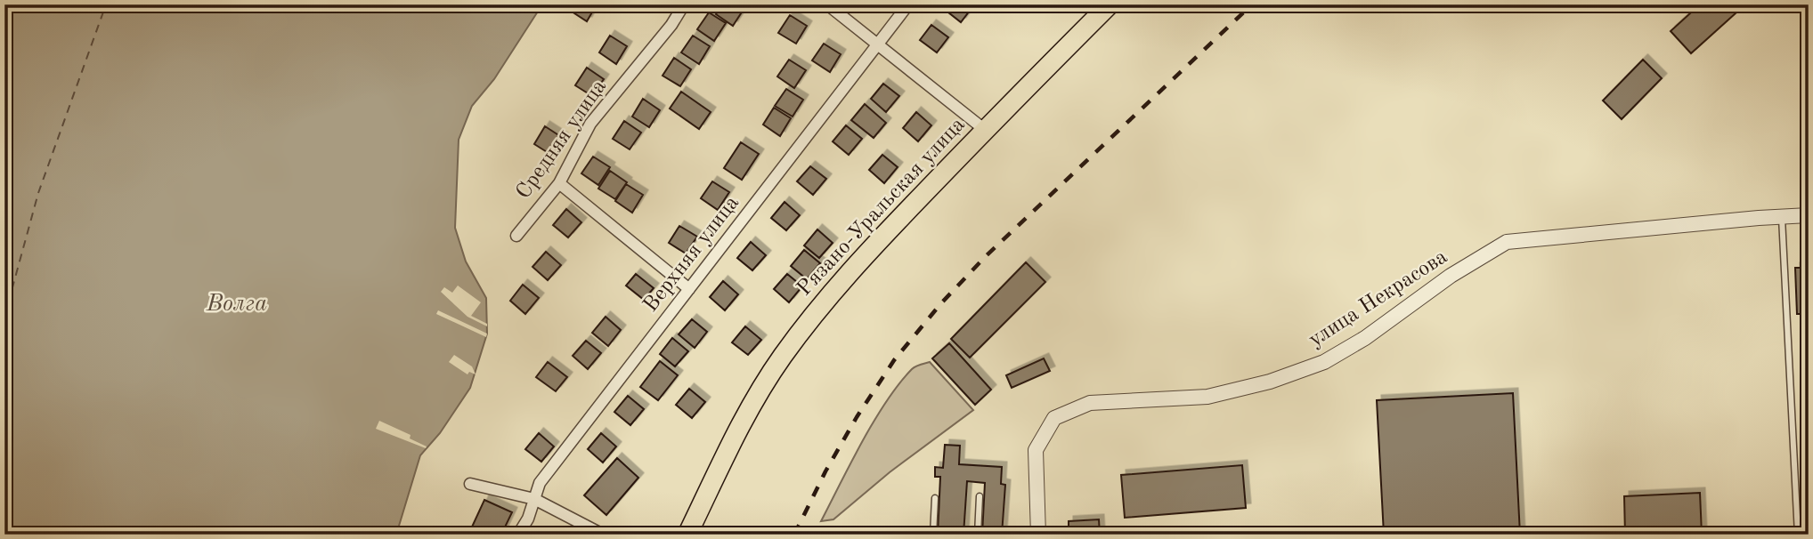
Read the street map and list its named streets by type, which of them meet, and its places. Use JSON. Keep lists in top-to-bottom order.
{
  "streets": {
    "main road": ["Рязано-Уральская улица"],
    "street": ["Средняя улица", "Верхняя улица", "улица Некрасова"]
  },
  "water": ["Волга"]
}
